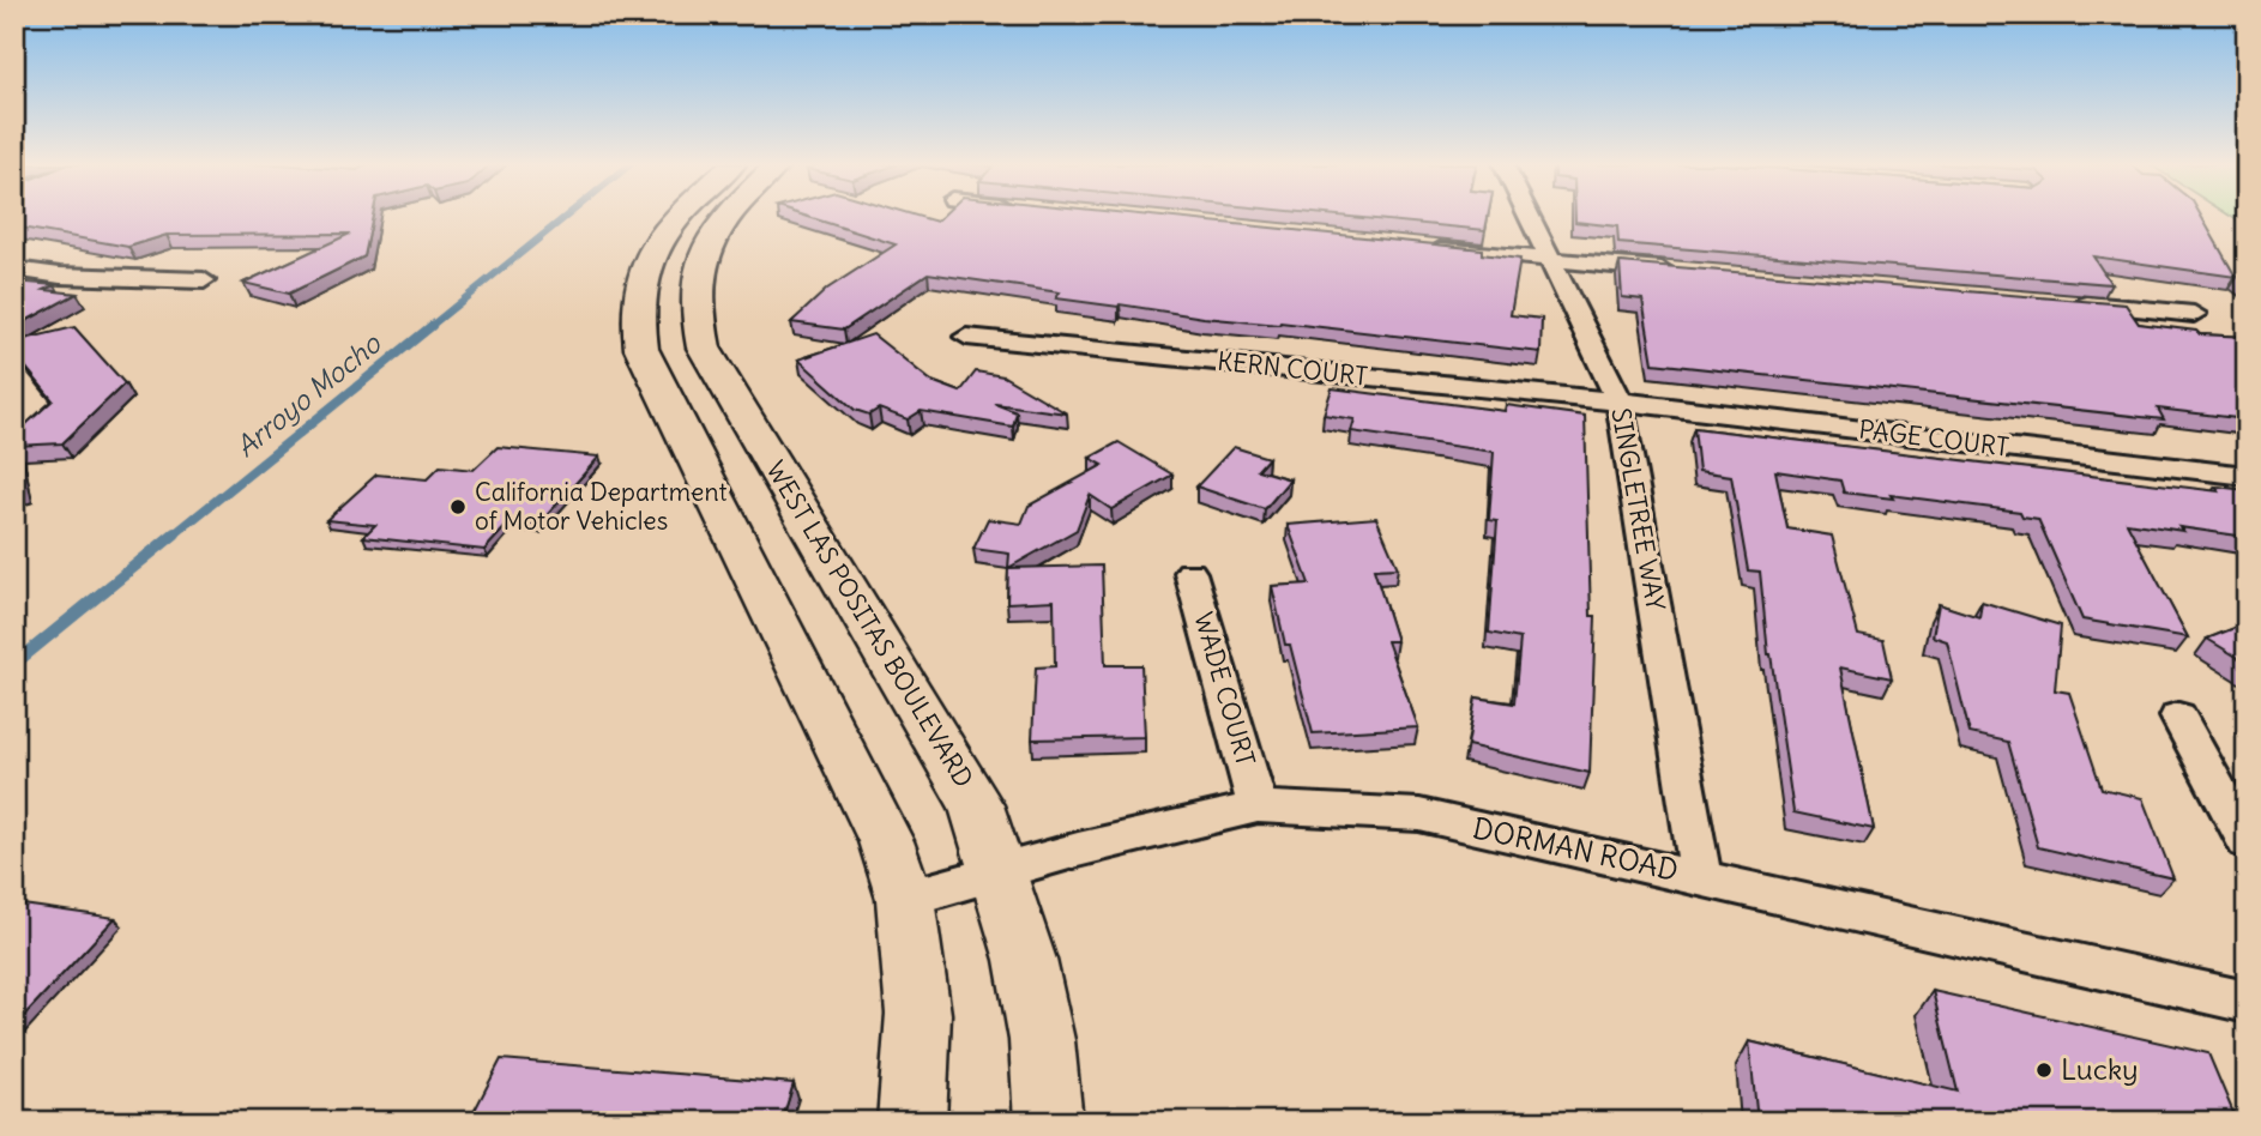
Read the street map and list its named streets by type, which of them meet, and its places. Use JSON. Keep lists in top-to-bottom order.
{
  "streets": {
    "main road": ["WEST LAS POSITAS BOULEVARD"],
    "street": [
      "KERN COURT",
      "PAGE COURT",
      "SINGLETREE WAY",
      "WADE COURT",
      "DORMAN ROAD"
    ]
  },
  "crossings": [
    ["KERN COURT", "PAGE COURT"],
    ["KERN COURT", "SINGLETREE WAY"],
    ["PAGE COURT", "SINGLETREE WAY"],
    ["SINGLETREE WAY", "DORMAN ROAD"],
    ["WEST LAS POSITAS BOULEVARD", "DORMAN ROAD"],
    ["WADE COURT", "DORMAN ROAD"]
  ],
  "water": ["Arroyo Mocho"],
  "places": ["California Department of Motor Vehicles", "Lucky"]
}
